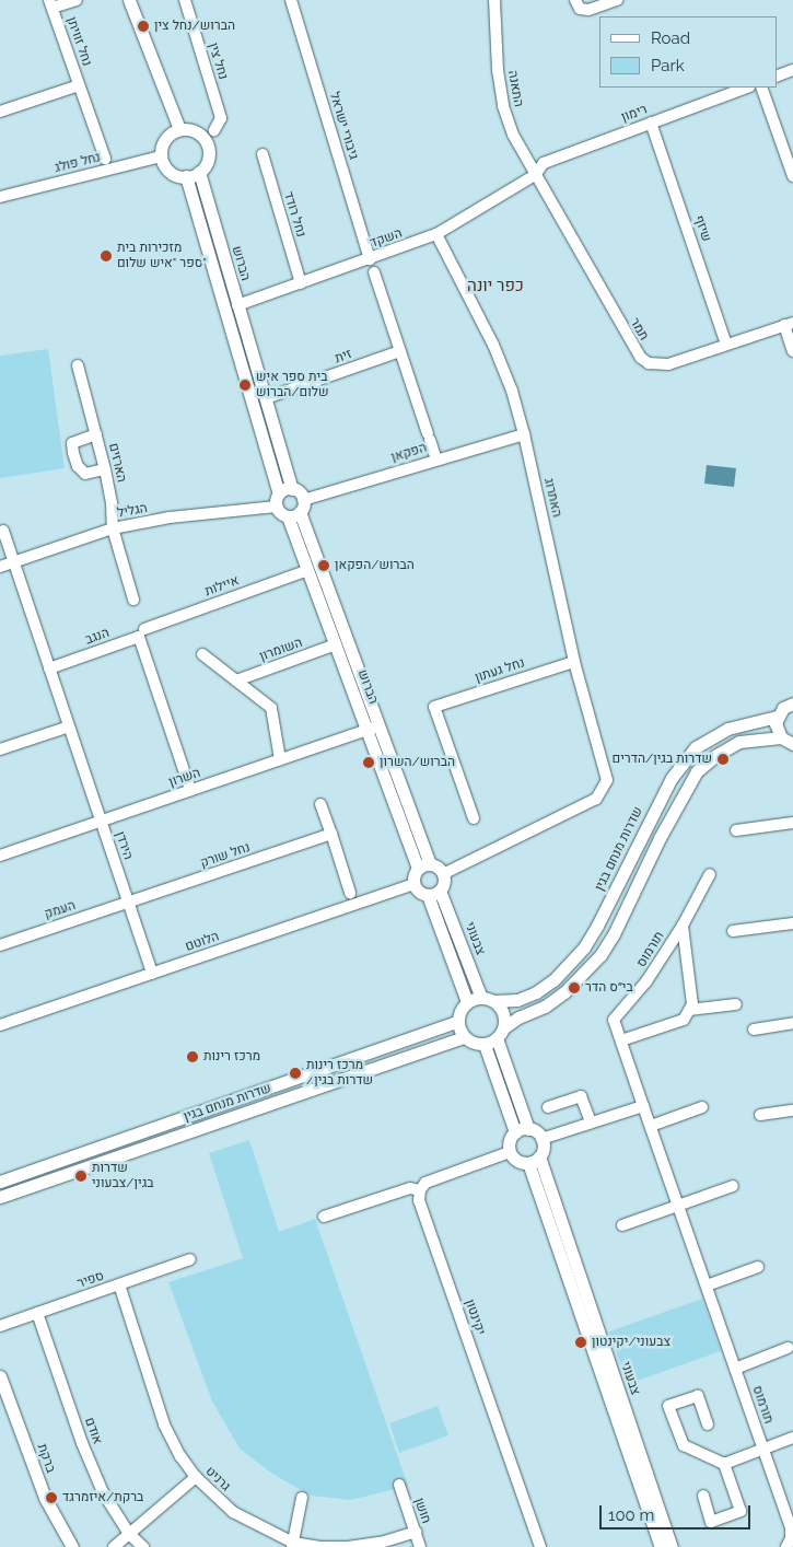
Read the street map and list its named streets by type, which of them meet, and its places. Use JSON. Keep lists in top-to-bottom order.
{
  "streets": {
    "street": [
      "נחל זוויתן",
      "נחל צין",
      "התאנה",
      "רימון",
      "גיבורי ישראל",
      "נחל פולג",
      "נחל רודד",
      "שיזף",
      "השקד",
      "הברוש",
      "תמר",
      "זית",
      "הפקאן",
      "הארזים",
      "האתרוג",
      "הגליל",
      "איילות",
      "הנגב",
      "השומרון",
      "נחל געתון",
      "השרון",
      "הירדן",
      "שדרות מנחם בגין",
      "נחל שורק",
      "העמק",
      "צבעוני",
      "הלוטם",
      "תורמוס",
      "ספיר",
      "יקינטון",
      "אודם",
      "ברקת",
      "גרניט",
      "חושן"
    ]
  },
  "crossings": [
    ["התאנה", "רימון"],
    ["התאנה", "השקד"],
    ["התאנה", "תמר"],
    ["רימון", "שיזף"],
    ["רימון", "השקד"],
    ["רימון", "תמר"],
    ["גיבורי ישראל", "השקד"],
    ["נחל פולג", "הברוש"],
    ["נחל רודד", "השקד"],
    ["שיזף", "תמר"],
    ["השקד", "הברוש"],
    ["השקד", "תמר"],
    ["השקד", "האתרוג"],
    ["הברוש", "זית"],
    ["הברוש", "הפקאן"],
    ["הברוש", "האתרוג"],
    ["הברוש", "הגליל"],
    ["הברוש", "איילות"],
    ["הברוש", "השומרון"],
    ["הברוש", "השרון"],
    ["הברוש", "צבעוני"],
    ["הברוש", "הלוטם"],
    ["הפקאן", "האתרוג"],
    ["הפקאן", "הגליל"],
    ["הארזים", "הגליל"],
    ["האתרוג", "נחל געתון"],
    ["האתרוג", "צבעוני"],
    ["האתרוג", "הלוטם"],
    ["הנגב", "השרון"],
    ["הנגב", "הירדן"],
    ["השרון", "הירדן"],
    ["הירדן", "נחל שורק"],
    ["הירדן", "העמק"],
    ["הירדן", "הלוטם"],
    ["שדרות מנחם בגין", "צבעוני"],
    ["נחל שורק", "העמק"],
    ["צבעוני", "הלוטם"],
    ["ספיר", "אודם"],
    ["ספיר", "גרניט"],
    ["גרניט", "חושן"]
  ],
  "districts": ["כפר יונה"],
  "places": [
    "הברוש/נחל צין",
    "מזכירות בית ספר \"איש שלום\"",
    "בית ספר איש שלום/הברוש",
    "הברוש/הפקאן",
    "שדרות בגין/הדרים",
    "הברוש/השרון",
    "בי״ס הדר",
    "מרכז רינות",
    "מרכז רינות /שדרות בגין",
    "שדרות בגין/צבעוני",
    "צבעוני/יקינטון",
    "ברקת/איזמרגד"
  ],
  "legend": ["Road", "Park"],
  "scale_bar": "100 m"
}
